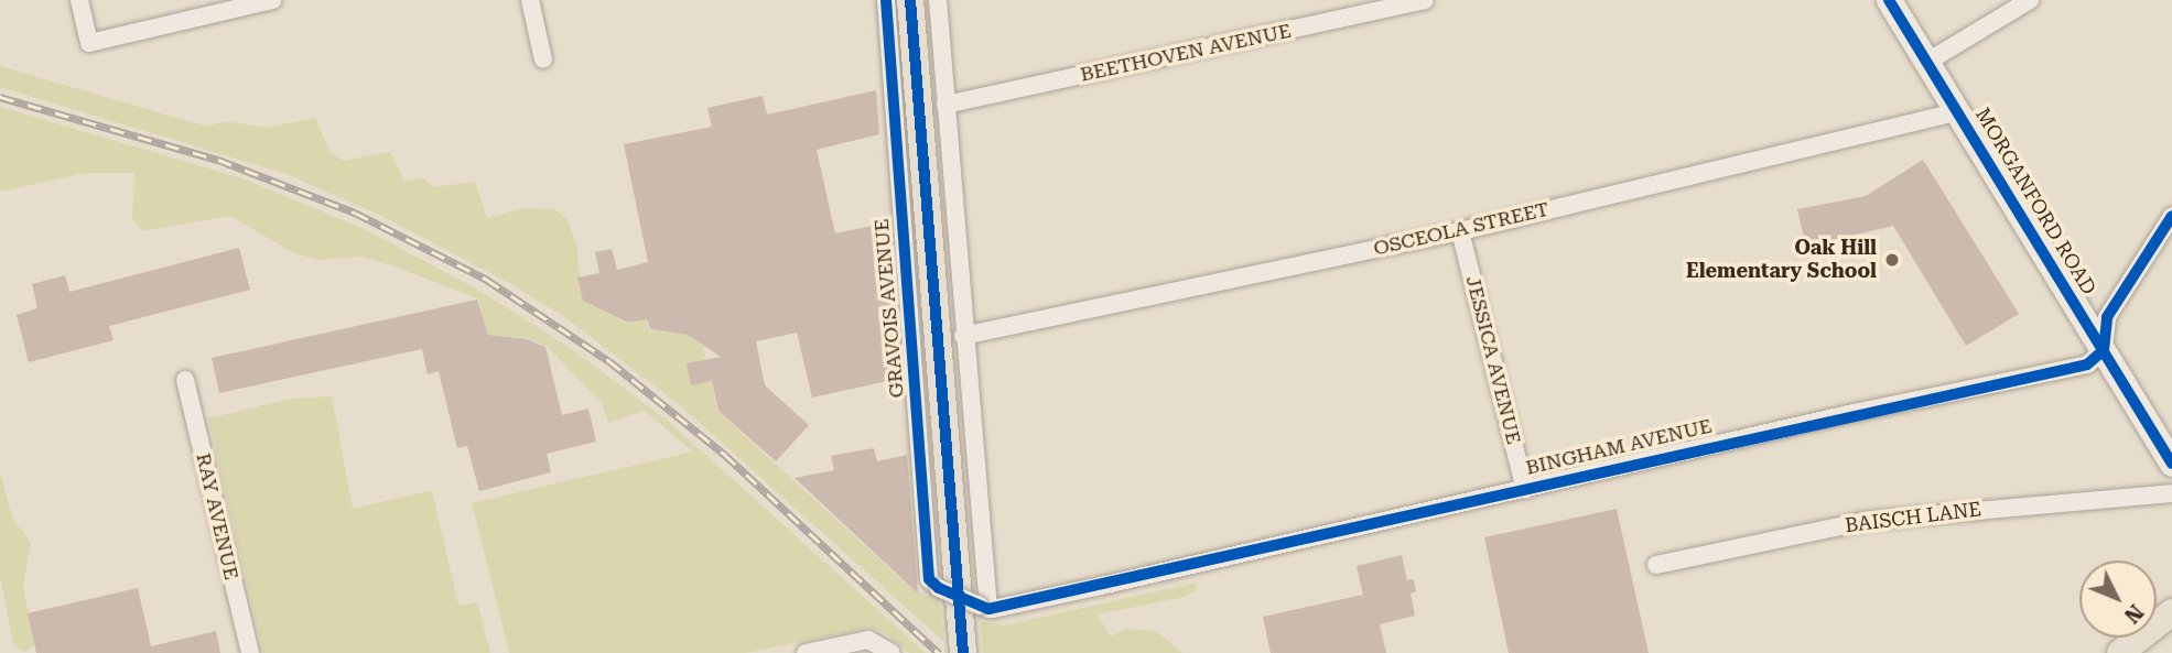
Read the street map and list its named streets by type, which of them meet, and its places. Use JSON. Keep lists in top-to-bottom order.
{
  "streets": {
    "street": [
      "BEETHOVEN AVENUE",
      "MORGANFORD ROAD",
      "OSCEOLA STREET",
      "GRAVOIS AVENUE",
      "JESSICA AVENUE",
      "BINGHAM AVENUE",
      "RAY AVENUE",
      "BAISCH LANE"
    ]
  },
  "crossings": [
    ["MORGANFORD ROAD", "OSCEOLA STREET"],
    ["MORGANFORD ROAD", "BINGHAM AVENUE"],
    ["OSCEOLA STREET", "JESSICA AVENUE"],
    ["GRAVOIS AVENUE", "BINGHAM AVENUE"],
    ["JESSICA AVENUE", "BINGHAM AVENUE"]
  ],
  "places": ["Oak Hill Elementary School"],
  "north": "bottom right"
}
